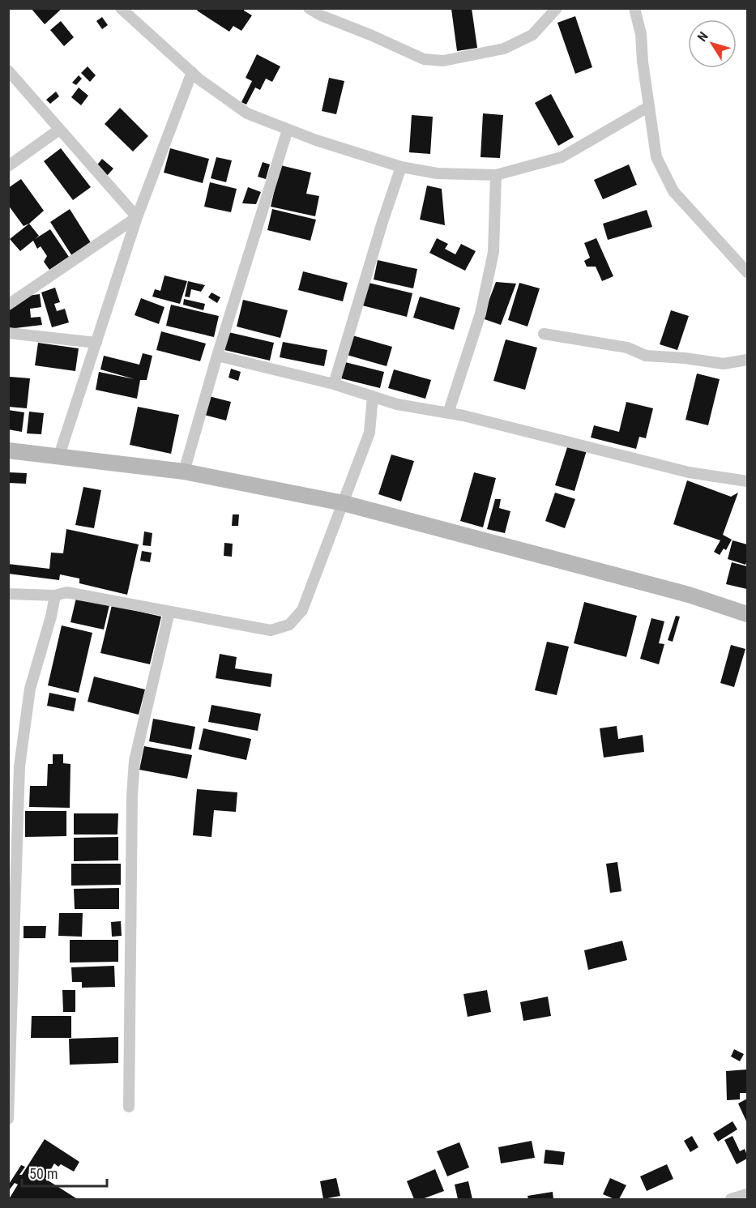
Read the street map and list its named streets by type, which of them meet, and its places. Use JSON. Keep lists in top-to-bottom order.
{
  "scale_bar": "50 m",
  "north": "top left"
}
